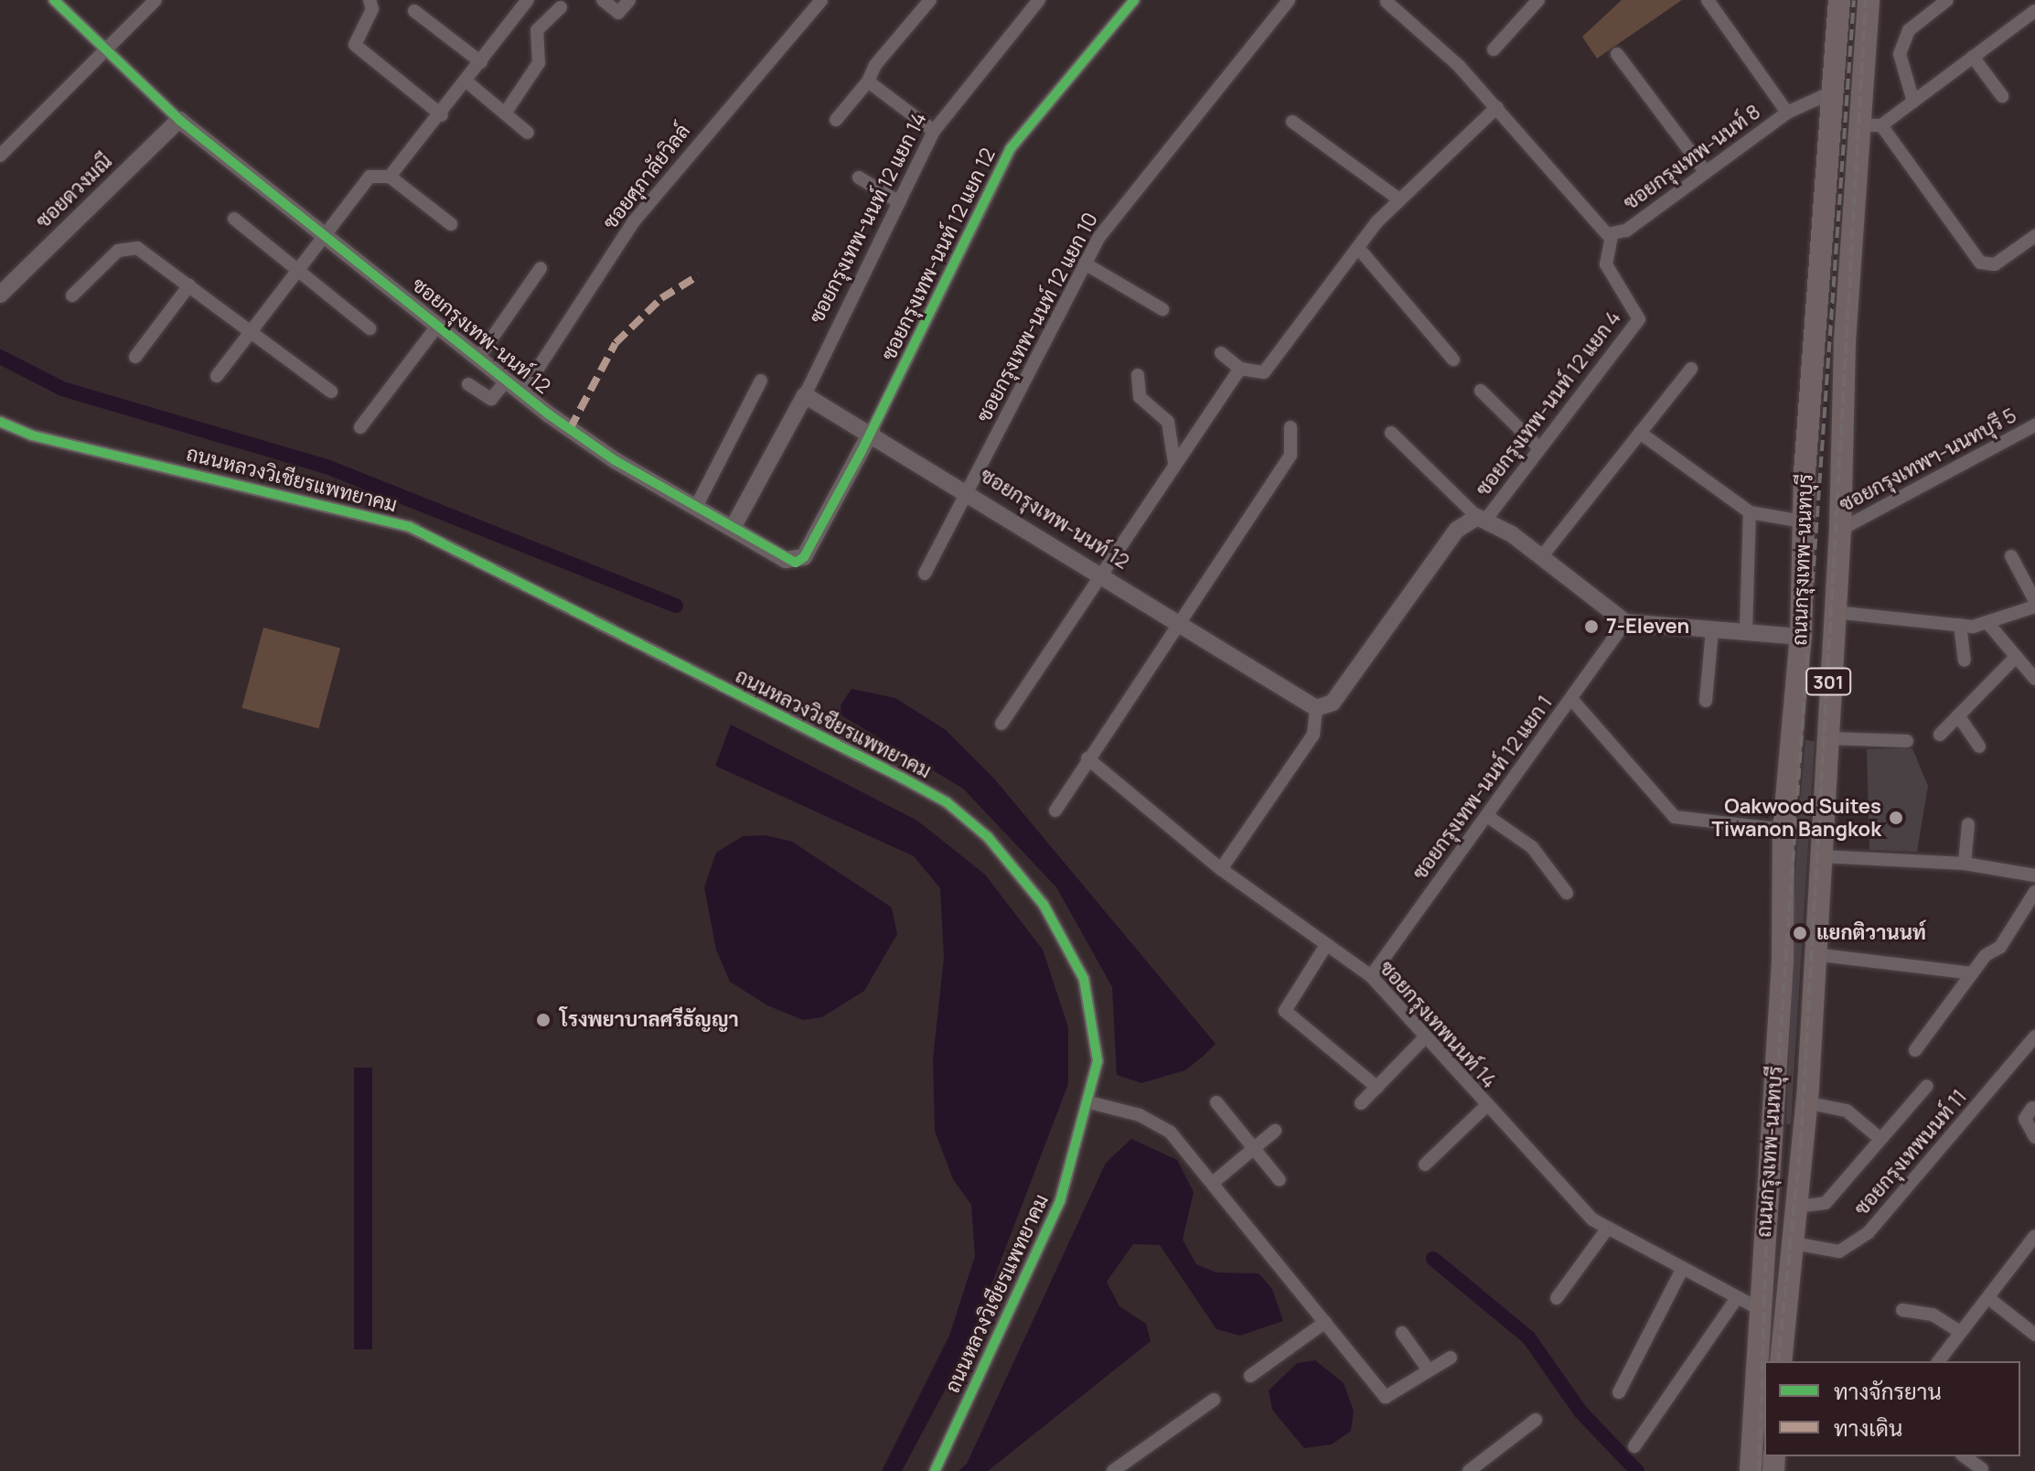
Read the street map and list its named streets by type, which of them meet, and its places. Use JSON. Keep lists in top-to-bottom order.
{
  "streets": {
    "main road": ["ถนนกรุงเทพ-นนทบุรี", "301"],
    "street": [
      "ซอยกรุงเทพ-นนท์ 8",
      "ซอยศุภาลัยวิลล์",
      "ซอยดวงมณี",
      "ซอยกรุงเทพ-นนท์ 12 แยก 14",
      "ซอยกรุงเทพ-นนท์ 12 แยก 12",
      "ซอยกรุงเทพ-นนท์ 12 แยก 10",
      "ซอยกรุงเทพ-นนท์ 12",
      "ซอยกรุงเทพ-นนท์ 12 แยก 4",
      "ซอยกรุงเทพฯ-นนทบุรี 5",
      "ถนนหลวงวิเชียรแพทยาคม",
      "ซอยกรุงเทพ-นนท์ 12 แยก 1",
      "ซอยกรุงเทพนนท์ 14",
      "ซอยกรุงเทพนนท์ 11"
    ]
  },
  "crossings": [
    ["ซอยกรุงเทพ-นนท์ 8", "ซอยกรุงเทพ-นนท์ 12 แยก 4"],
    ["ซอยกรุงเทพ-นนท์ 8", "ถนนกรุงเทพ-นนทบุรี"],
    ["ซอยศุภาลัยวิลล์", "ซอยกรุงเทพ-นนท์ 12"],
    ["ซอยดวงมณี", "ซอยกรุงเทพ-นนท์ 12"],
    ["ซอยกรุงเทพ-นนท์ 12 แยก 14", "ซอยกรุงเทพ-นนท์ 12"],
    ["ซอยกรุงเทพ-นนท์ 12 แยก 12", "ซอยกรุงเทพ-นนท์ 12"],
    ["ซอยกรุงเทพ-นนท์ 12 แยก 10", "ซอยกรุงเทพ-นนท์ 12"],
    ["ซอยกรุงเทพฯ-นนทบุรี 5", "ถนนกรุงเทพ-นนทบุรี"],
    ["ถนนกรุงเทพ-นนทบุรี", "ซอยกรุงเทพนนท์ 14"],
    ["ถนนกรุงเทพ-นนทบุรี", "ซอยกรุงเทพนนท์ 11"],
    ["ซอยกรุงเทพ-นนท์ 12 แยก 1", "ซอยกรุงเทพนนท์ 14"]
  ],
  "places": [
    "7-Eleven",
    "Oakwood Suites Tiwanon Bangkok",
    "แยกติวานนท์",
    "โรงพยาบาลศรีธัญญา"
  ],
  "legend": ["ทางจักรยาน", "ทางเดิน"]
}
